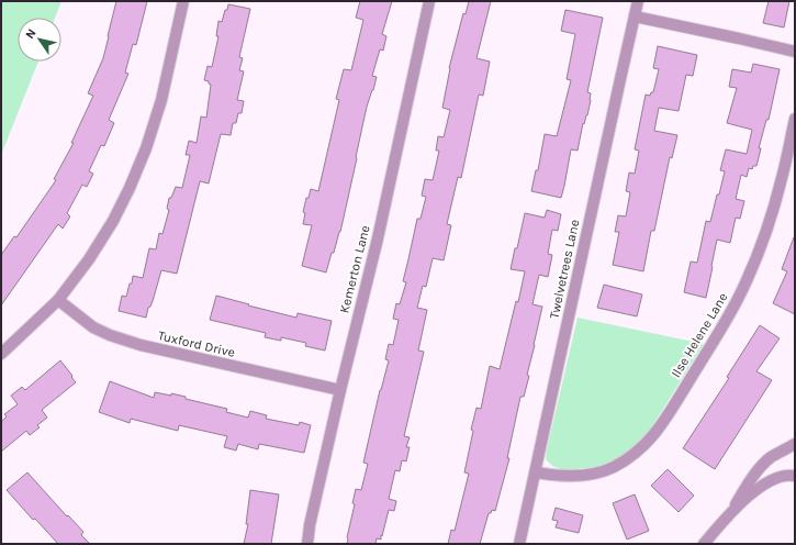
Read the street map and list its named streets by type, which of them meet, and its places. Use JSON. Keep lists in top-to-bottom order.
{
  "streets": {
    "street": [
      "Kemerton Lane",
      "Twelvetrees Lane",
      "Ilse Helene Lane",
      "Tuxford Drive"
    ]
  },
  "crossings": [
    ["Kemerton Lane", "Tuxford Drive"],
    ["Twelvetrees Lane", "Ilse Helene Lane"]
  ],
  "north": "top left"
}
